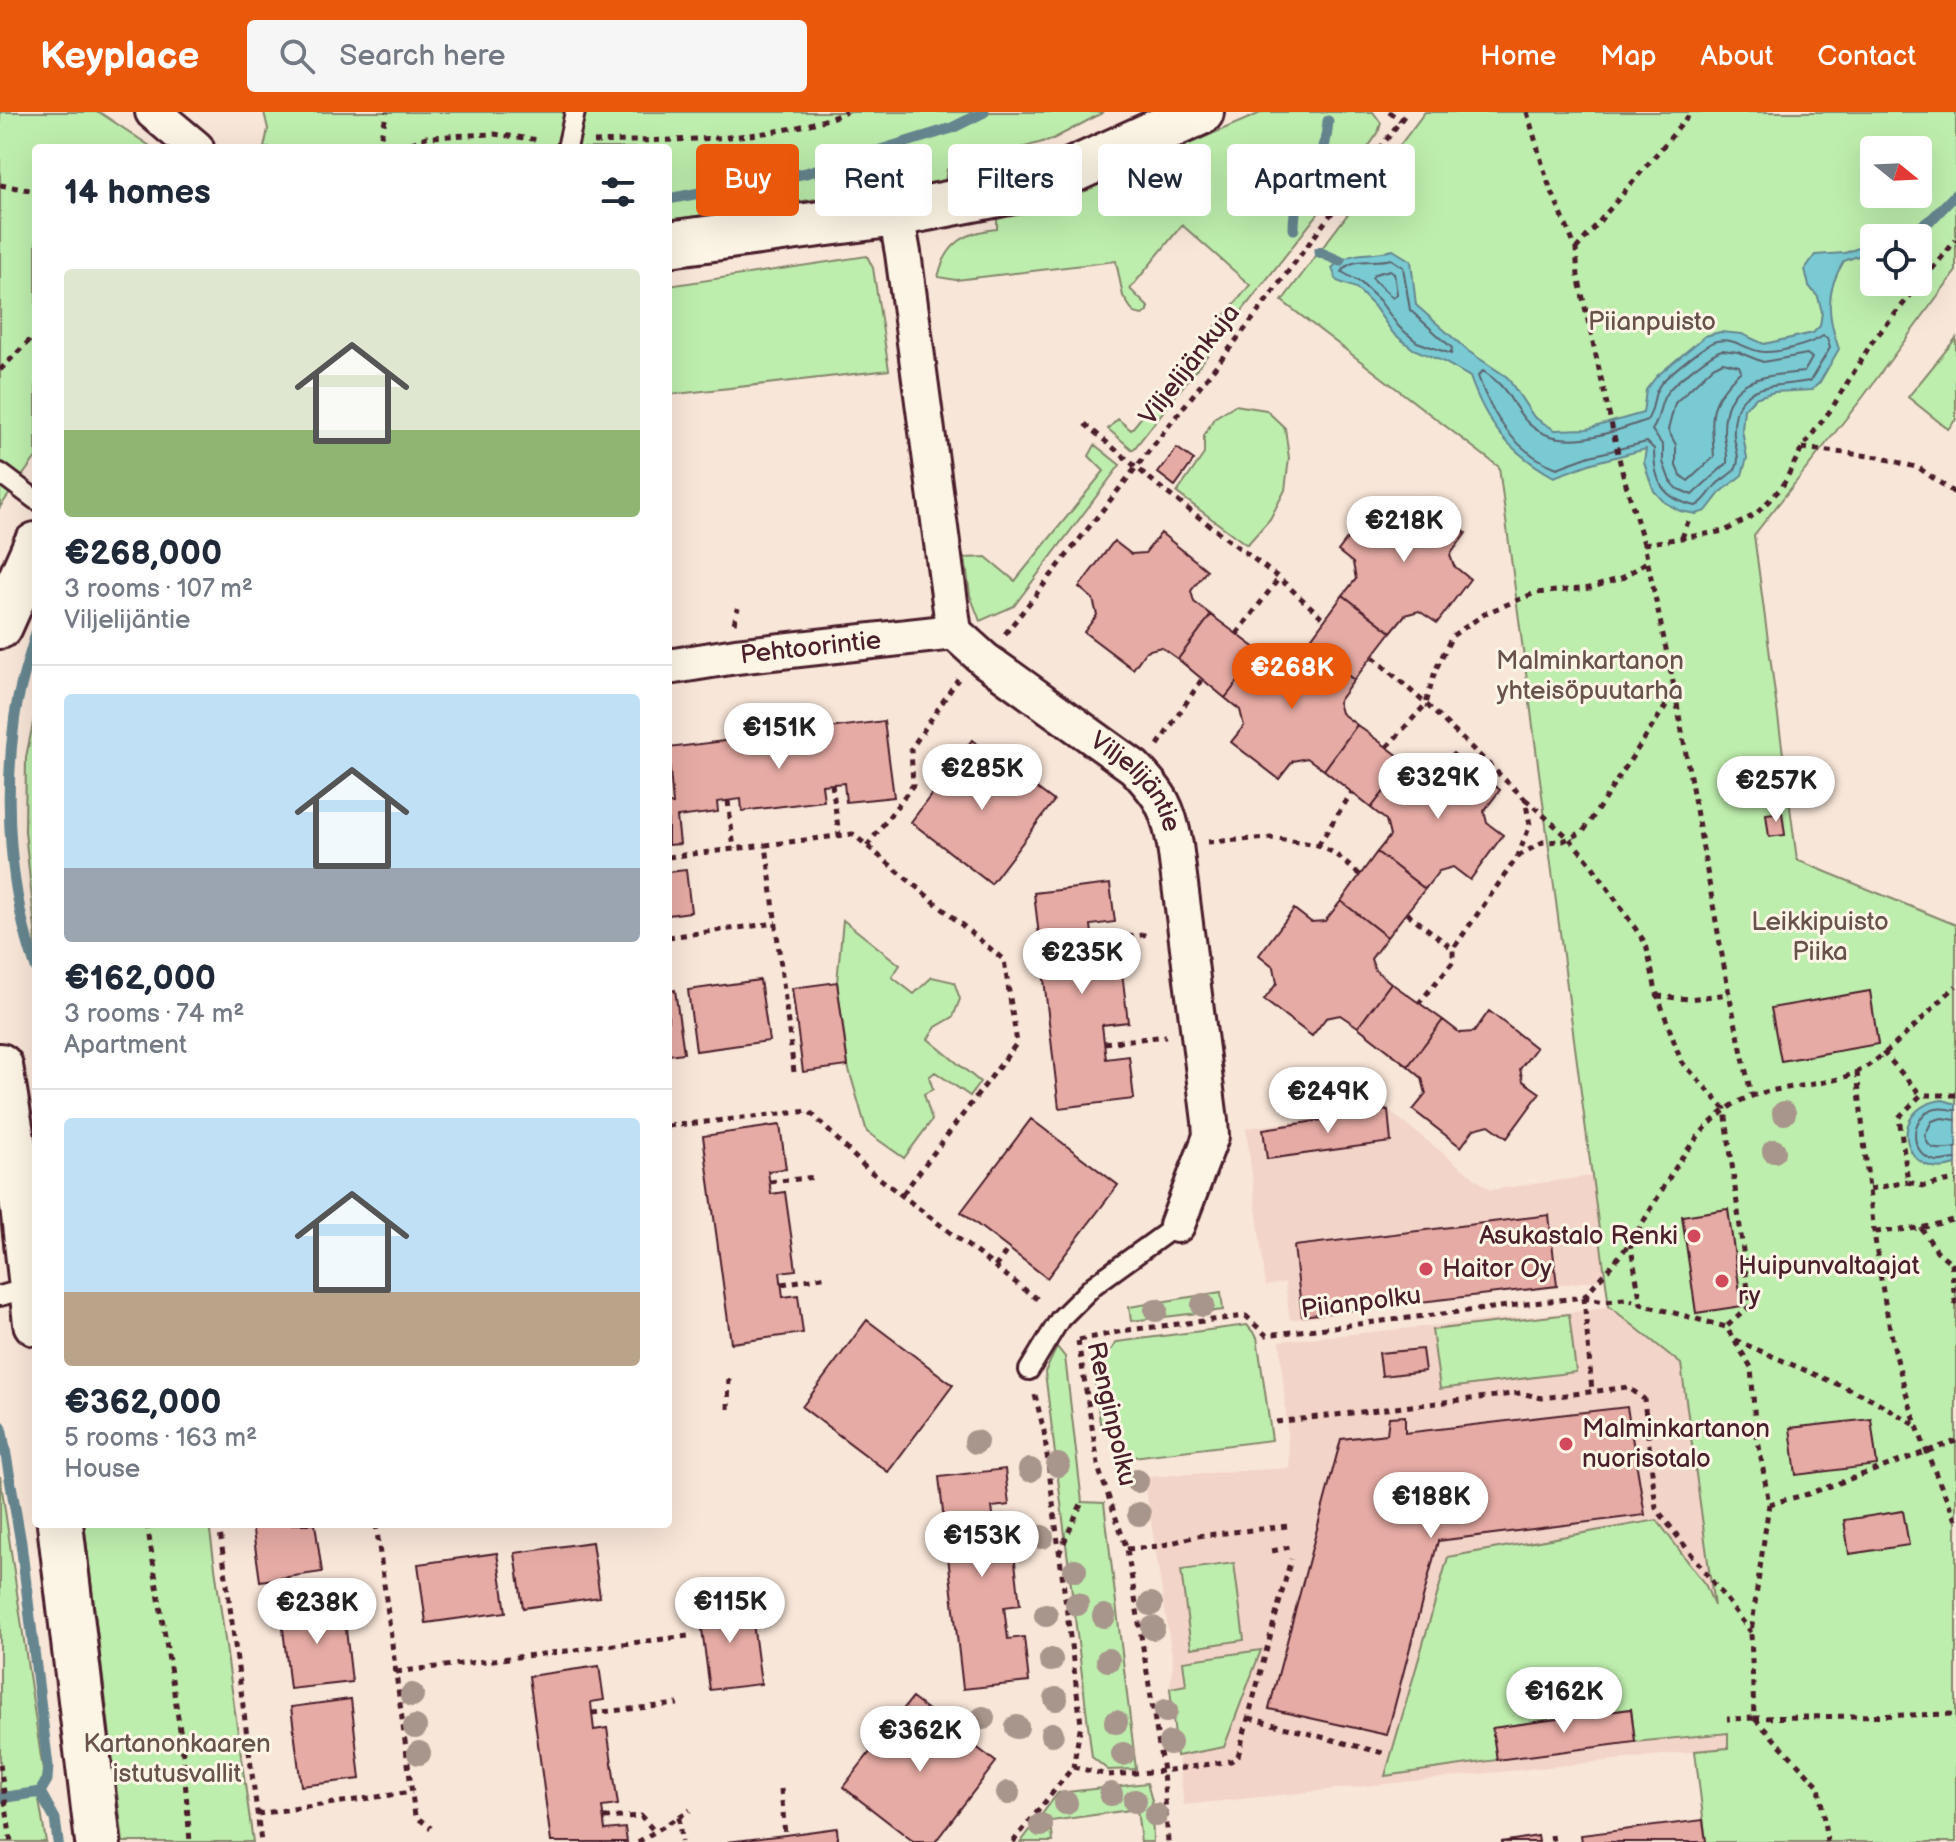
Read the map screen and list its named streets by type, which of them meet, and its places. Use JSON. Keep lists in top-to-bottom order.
{
  "streets": {
    "street": ["Pehtoorintie", "Viljelijäntie"],
    "path": ["Viljelijänkuja", "Piianpolku", "Renginpolku"]
  },
  "crossings": [
    ["Pehtoorintie", "Viljelijäntie"],
    ["Piianpolku", "Renginpolku"]
  ],
  "parks": [
    "Piianpuisto",
    "Malminkartanon yhteisöpuutarha",
    "Leikkipuisto Piika",
    "Kartanonkaaren istutusvallit"
  ],
  "places": [
    "Asukastalo Renki",
    "Haitor Oy",
    "Huipunvaltaajat ry",
    "Malminkartanon nuorisotalo"
  ],
  "north": "right",
  "page": {
    "header": "Keyplace",
    "search": "Search here",
    "nav": [
      "Home",
      "Map",
      "About",
      "Contact"
    ],
    "chip": [
      "Buy",
      "Rent",
      "Filters",
      "New",
      "Apartment"
    ],
    "heading": "14 homes",
    "list": [
      {
        "name": "€268,000",
        "note": "3 rooms · 107 m² · Viljelijäntie"
      },
      {
        "name": "€162,000",
        "note": "3 rooms · 74 m² · Apartment"
      },
      {
        "name": "€362,000",
        "note": "5 rooms · 163 m² · House"
      }
    ],
    "price": [
      "€218K",
      "€268K",
      "€151K",
      "€285K",
      "€329K",
      "€257K",
      "€235K",
      "€249K",
      "€188K",
      "€153K",
      "€115K",
      "€238K",
      "€162K",
      "€362K"
    ]
  }
}
